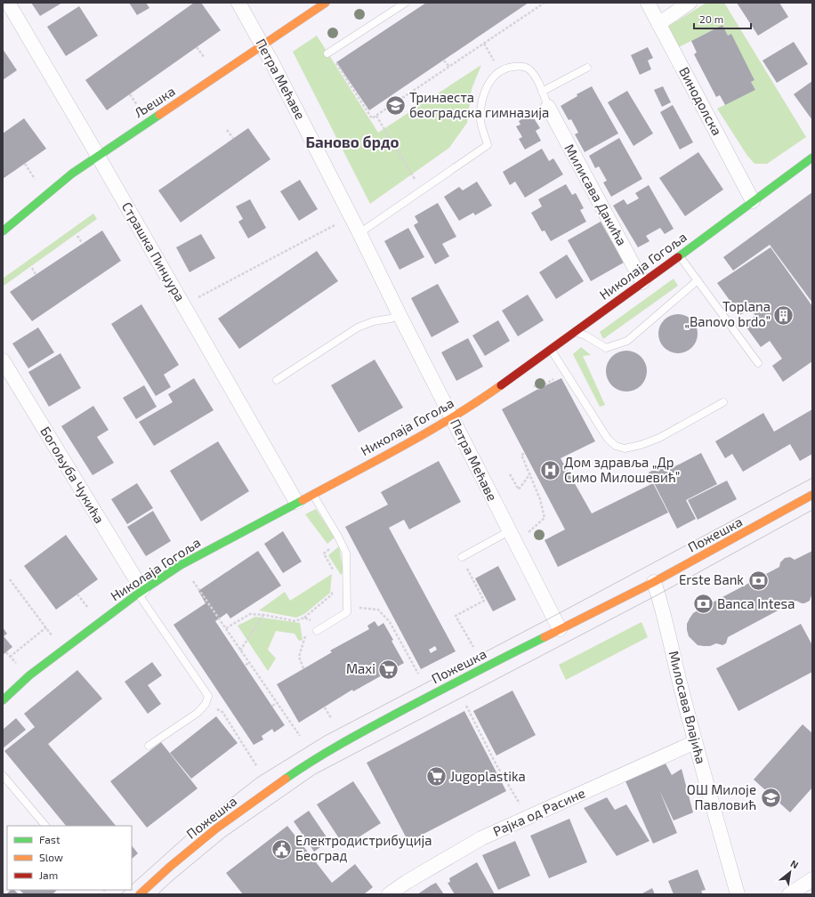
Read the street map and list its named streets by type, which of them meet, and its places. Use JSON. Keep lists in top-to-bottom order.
{
  "streets": {
    "street": [
      "Петра Мећаве",
      "Винодолска",
      "Љешка",
      "Милисава Дакића",
      "Страшка Пинџура",
      "Николаја Гогоља",
      "Богољуба Чукића",
      "Пожешка",
      "Милосава Влајића",
      "Рајка од Расине"
    ]
  },
  "crossings": [
    ["Петра Мећаве", "Љешка"],
    ["Петра Мећаве", "Николаја Гогоља"],
    ["Петра Мећаве", "Пожешка"],
    ["Винодолска", "Николаја Гогоља"],
    ["Љешка", "Страшка Пинџура"],
    ["Милисава Дакића", "Николаја Гогоља"],
    ["Страшка Пинџура", "Николаја Гогоља"],
    ["Николаја Гогоља", "Богољуба Чукића"],
    ["Пожешка", "Милосава Влајића"],
    ["Милосава Влајића", "Рајка од Расине"]
  ],
  "districts": ["Баново брдо"],
  "places": {
    "school or university": ["Тринаеста београдска гимназија", "ОШ Милоје Павловић"],
    "building": ["Toplana „Banovo brdo”"],
    "hospital": ["Дом здравља „Др Симо Милошевић”"],
    "bank": ["Erste Bank", "Banca Intesa"],
    "supermarket": ["Maxi", "Jugoplastika"],
    "public building": ["Електродистрибуција Београд"]
  },
  "legend": ["Fast", "Slow", "Jam"],
  "scale_bar": "20 m",
  "north": "top right"
}
